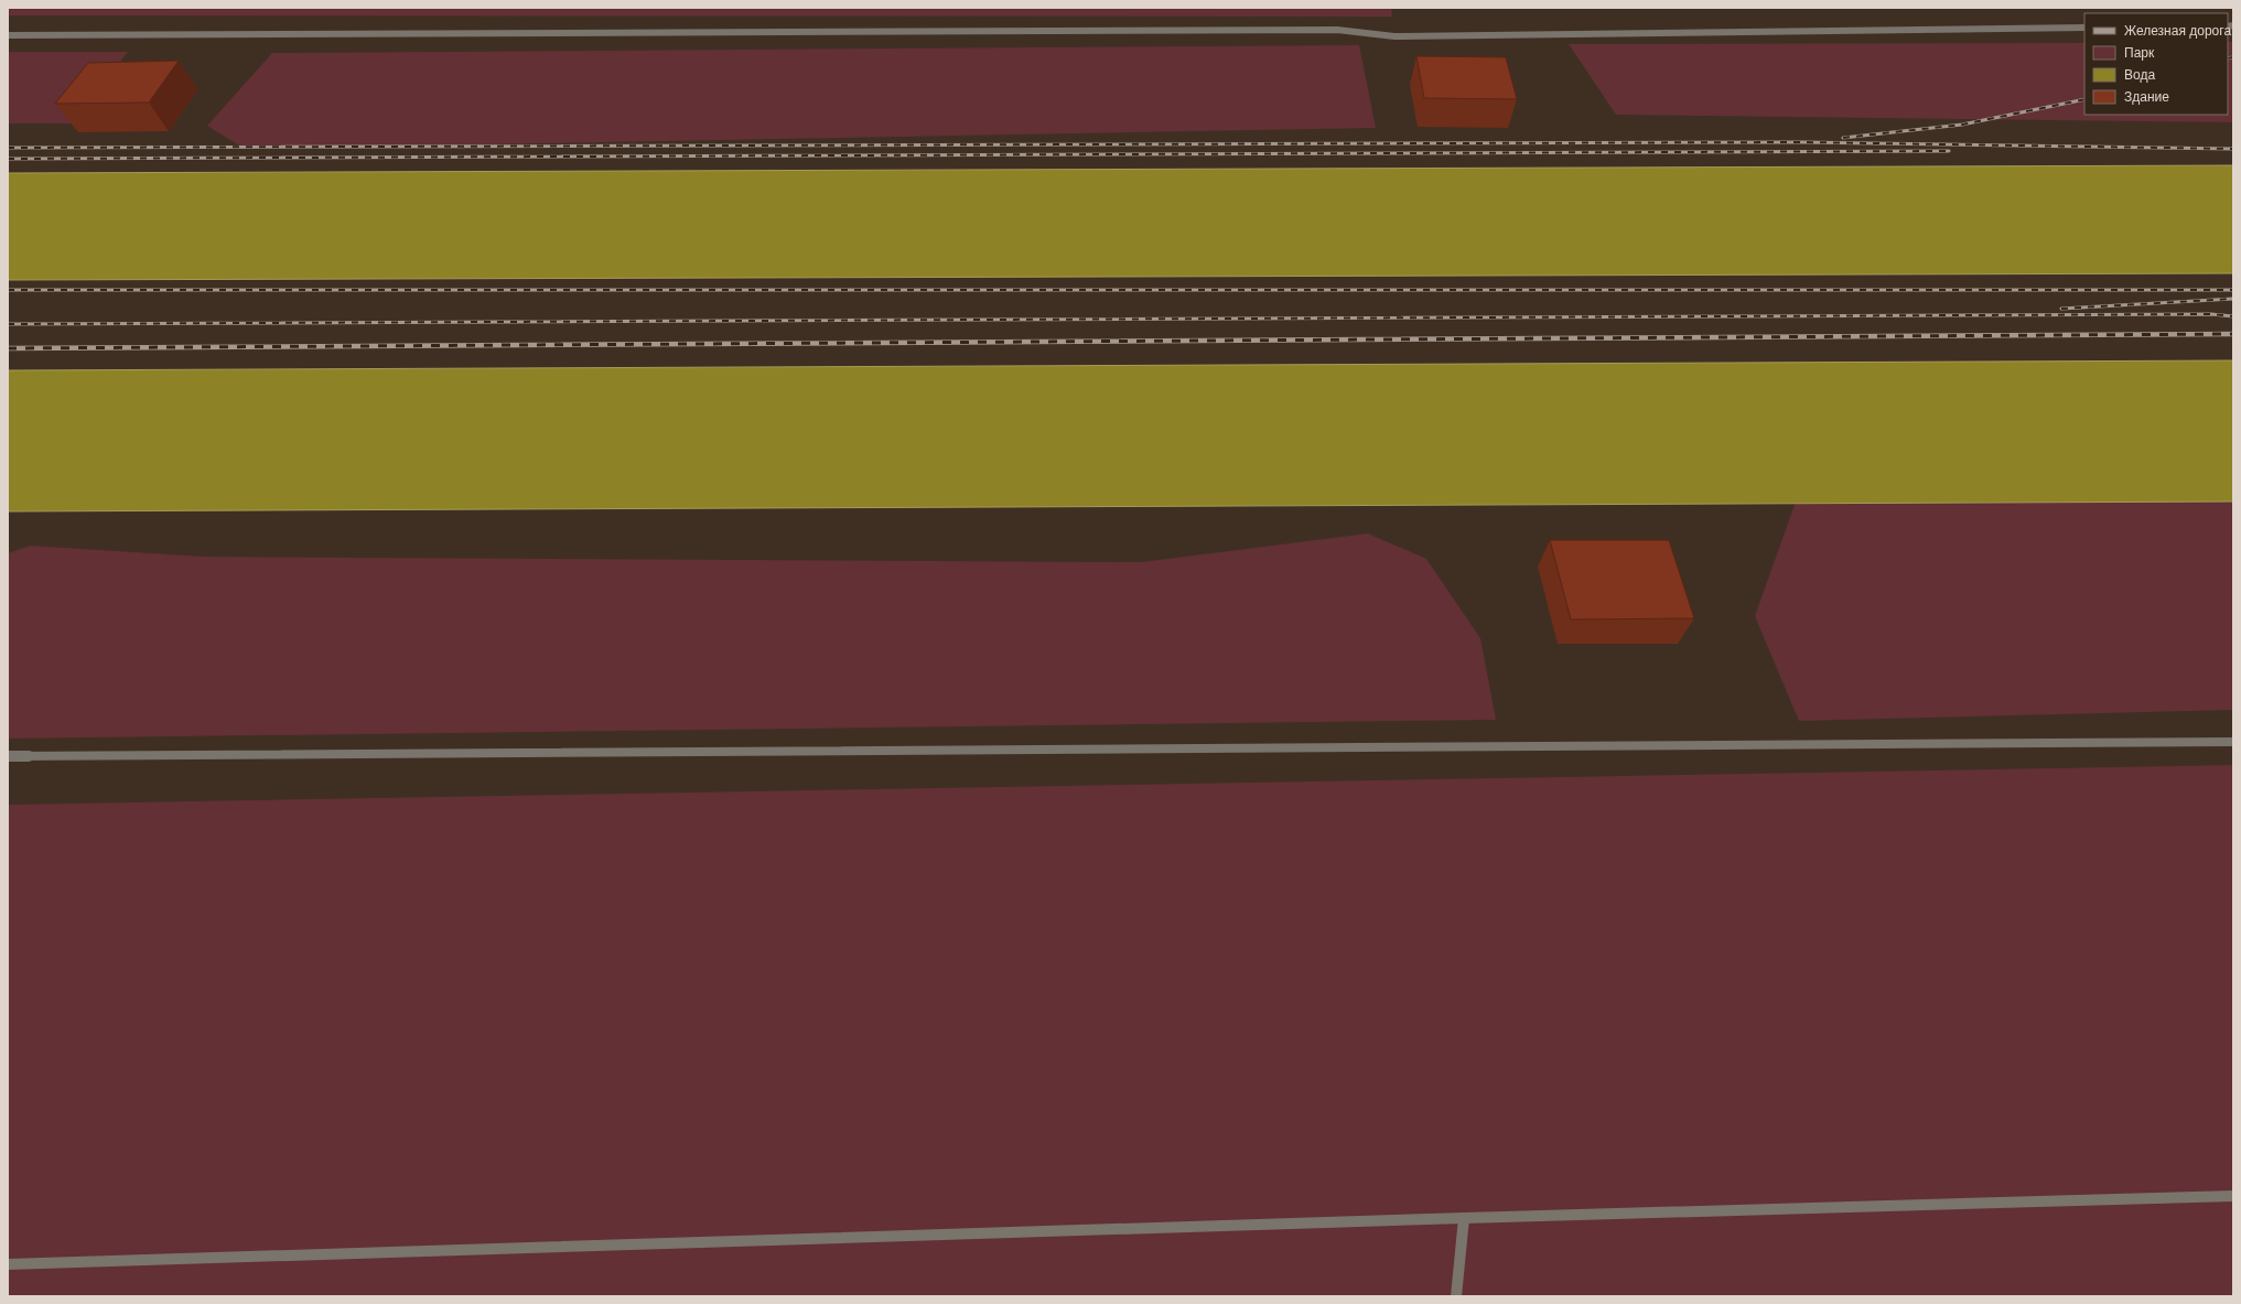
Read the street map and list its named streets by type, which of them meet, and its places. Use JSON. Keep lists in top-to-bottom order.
{
  "legend": [
    "Железная дорога",
    "Парк",
    "Вода",
    "Здание"
  ]
}
